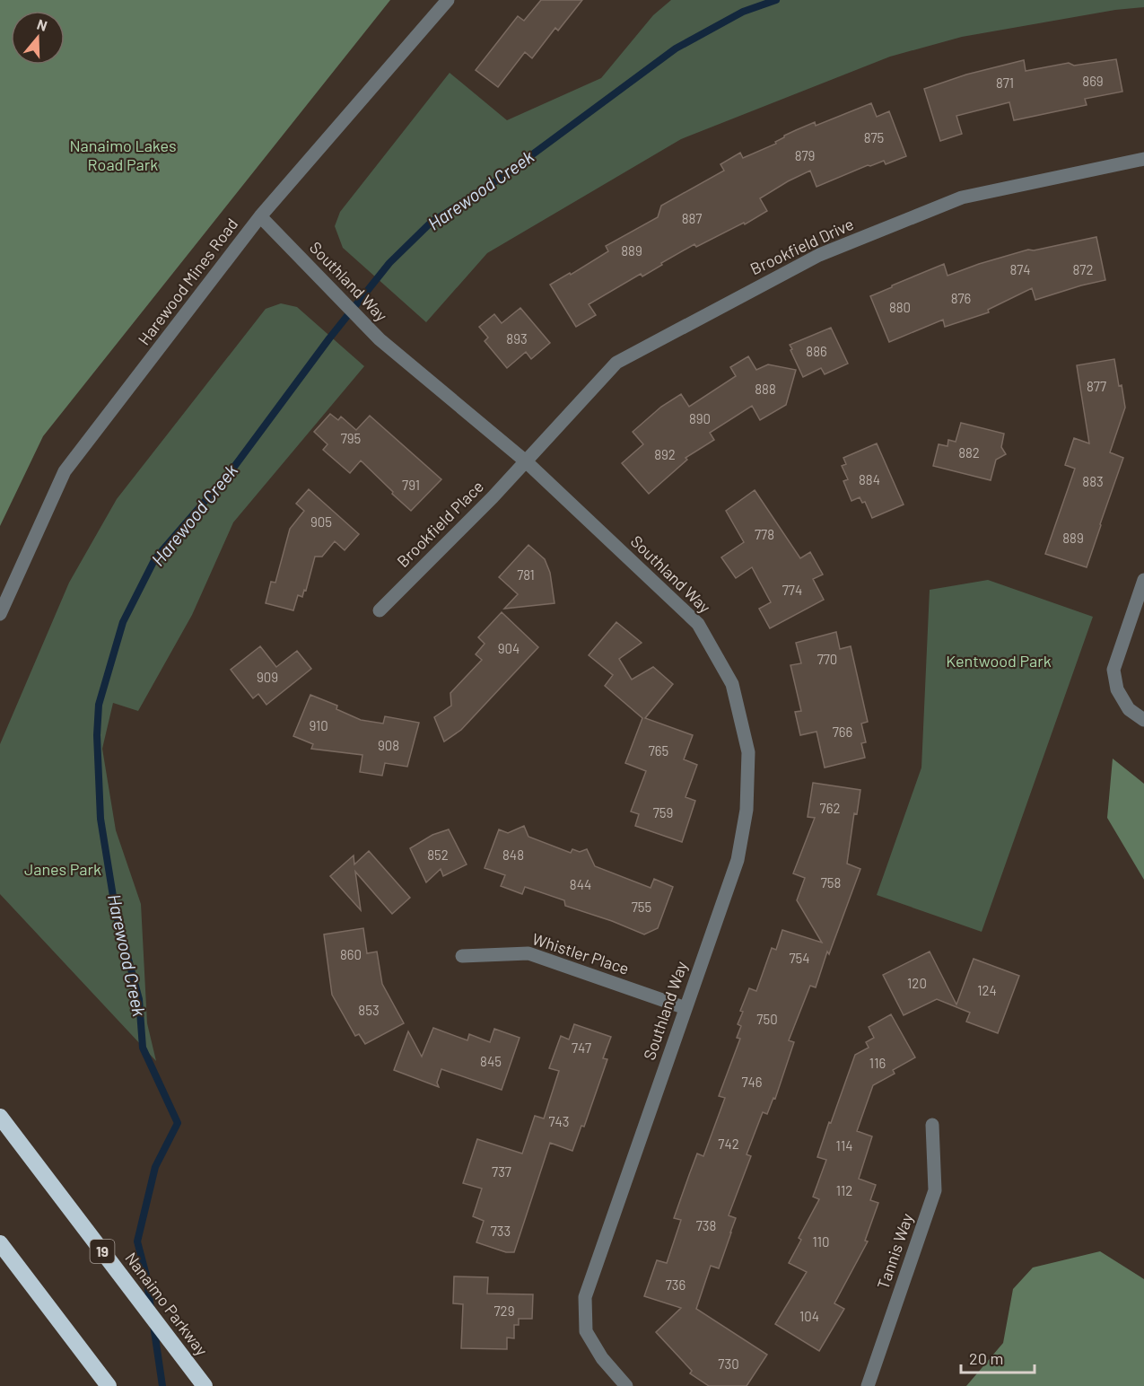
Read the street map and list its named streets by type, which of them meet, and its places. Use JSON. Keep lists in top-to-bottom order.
{
  "streets": {
    "highway": ["19", "Nanaimo Parkway"],
    "street": [
      "Brookfield Drive",
      "Harewood Mines Road",
      "Southland Way",
      "Brookfield Place",
      "Whistler Place",
      "Tannis Way"
    ]
  },
  "crossings": [
    ["Brookfield Drive", "Southland Way"],
    ["Brookfield Drive", "Brookfield Place"],
    ["Harewood Mines Road", "Southland Way"],
    ["Southland Way", "Brookfield Place"],
    ["Southland Way", "Whistler Place"]
  ],
  "water": ["Harewood Creek"],
  "parks": ["Nanaimo Lakes Road Park", "Kentwood Park", "Janes Park"],
  "house_numbers": [
    "869",
    "871",
    "875",
    "879",
    "887",
    "889",
    "874",
    "872",
    "876",
    "880",
    "893",
    "886",
    "877",
    "888",
    "890",
    "795",
    "882",
    "892",
    "884",
    "883",
    "791",
    "905",
    "778",
    "889",
    "781",
    "774",
    "904",
    "770",
    "909",
    "910",
    "766",
    "908",
    "765",
    "762",
    "759",
    "852",
    "848",
    "758",
    "844",
    "755",
    "860",
    "754",
    "120",
    "124",
    "853",
    "750",
    "747",
    "845",
    "116",
    "746",
    "743",
    "742",
    "114",
    "737",
    "112",
    "738",
    "733",
    "110",
    "736",
    "729",
    "104",
    "730"
  ],
  "scale_bar": "20 m",
  "north": "top"
}
